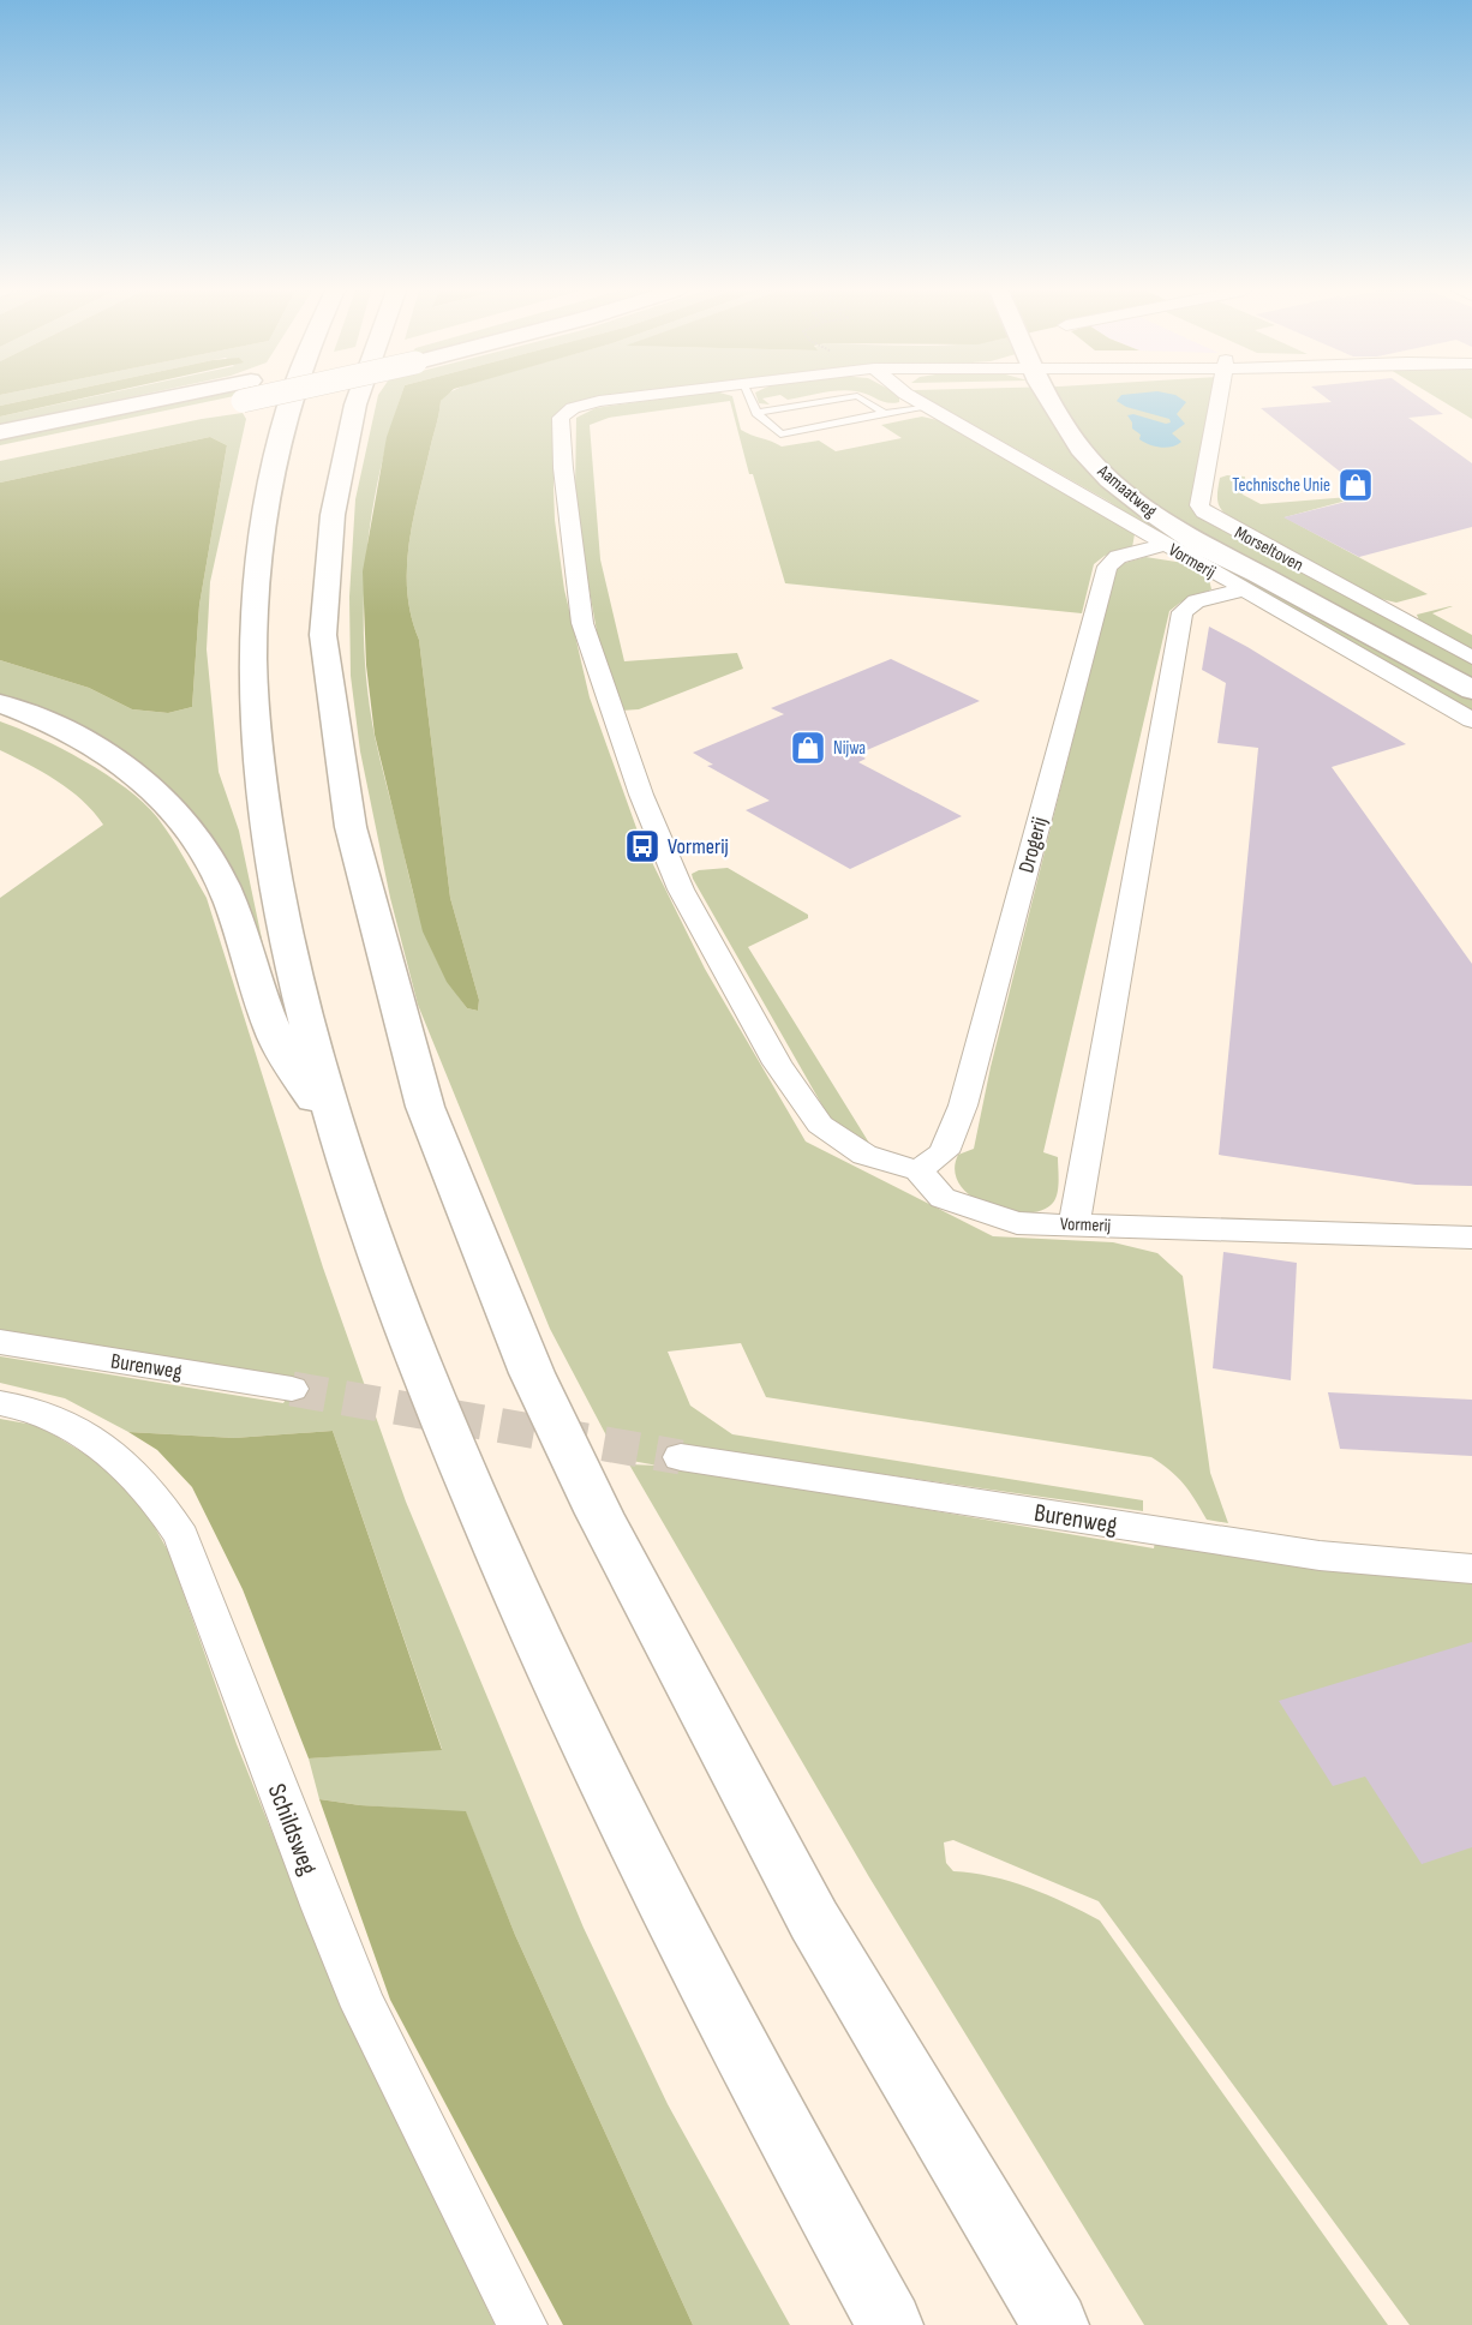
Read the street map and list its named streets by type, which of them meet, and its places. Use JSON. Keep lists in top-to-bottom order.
{
  "streets": {
    "main road": ["Aamaatweg"],
    "street": [
      "Morseltoven",
      "Vormerij",
      "Drogerij",
      "Burenweg",
      "Schildsweg"
    ]
  },
  "crossings": [
    ["Aamaatweg", "Vormerij"],
    ["Vormerij", "Drogerij"]
  ],
  "places": {
    "shop": ["Technische Unie", "Nijwa"],
    "bus stop": ["Vormerij"]
  }
}
